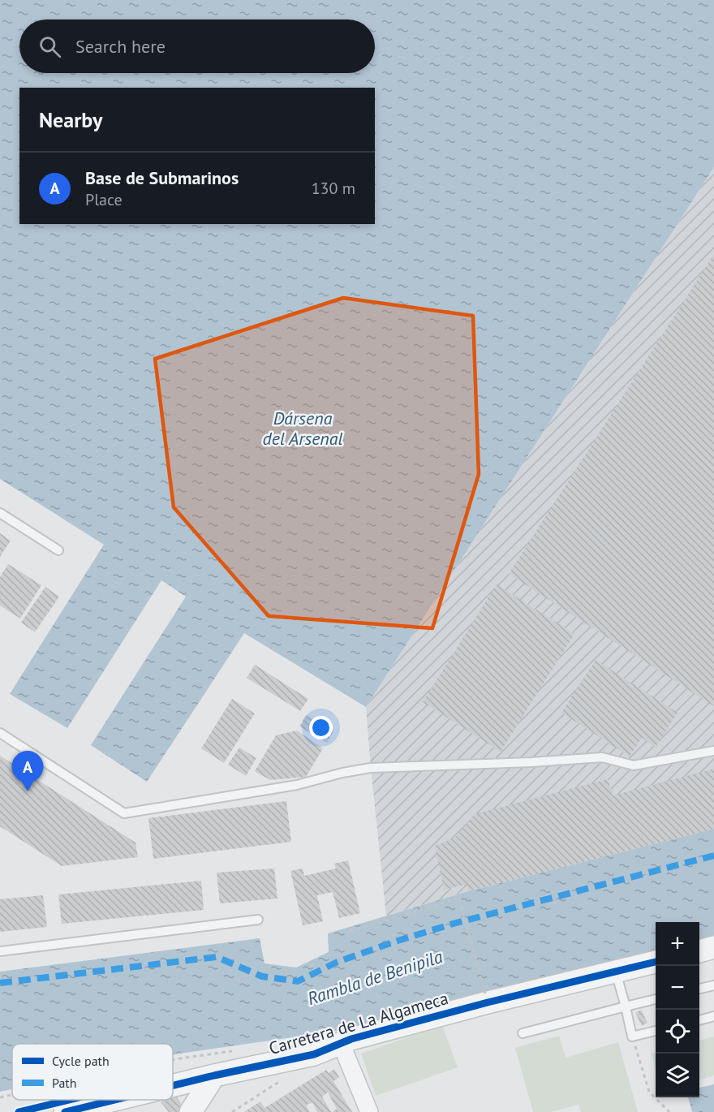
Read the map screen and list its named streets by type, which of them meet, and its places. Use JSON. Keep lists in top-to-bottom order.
{
  "streets": {
    "street": ["Carretera de La Algameca"]
  },
  "water": ["Dársena del Arsenal", "Rambla de Benipila"],
  "legend": ["Cycle path", "Path"],
  "page": {
    "search": "Search here",
    "heading": "Nearby",
    "list": [
      {
        "mark": "A",
        "name": "Base de Submarinos",
        "note": "Place",
        "value": "130 m"
      }
    ],
    "pins": "A",
    "map_buttons": ["+", "−"]
  }
}
